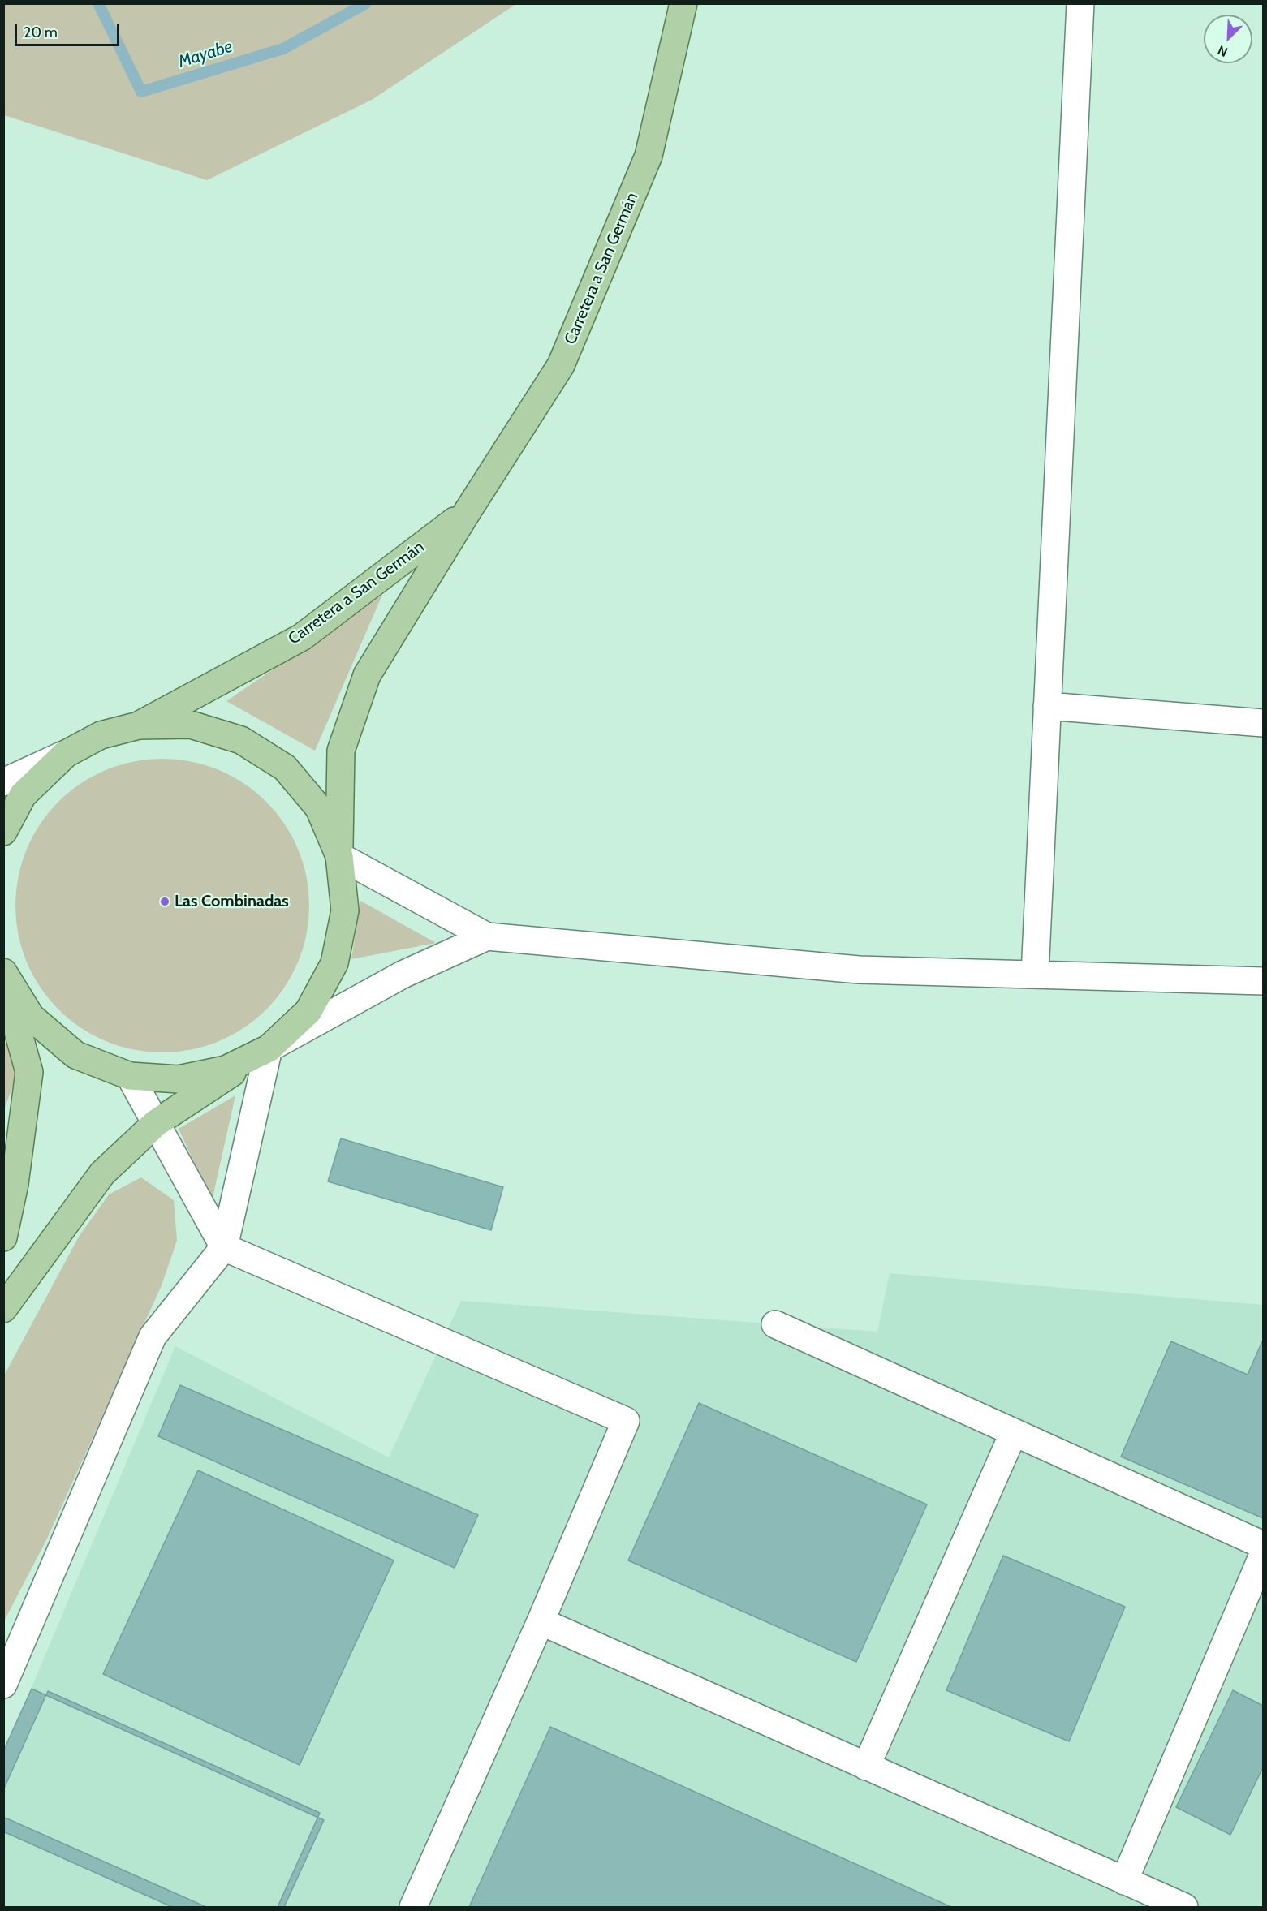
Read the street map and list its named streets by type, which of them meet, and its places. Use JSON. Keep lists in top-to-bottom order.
{
  "streets": {
    "main road": ["Carretera a San Germán"]
  },
  "water": ["Mayabe"],
  "places": ["Las Combinadas"],
  "scale_bar": "20 m",
  "north": "bottom left"
}
